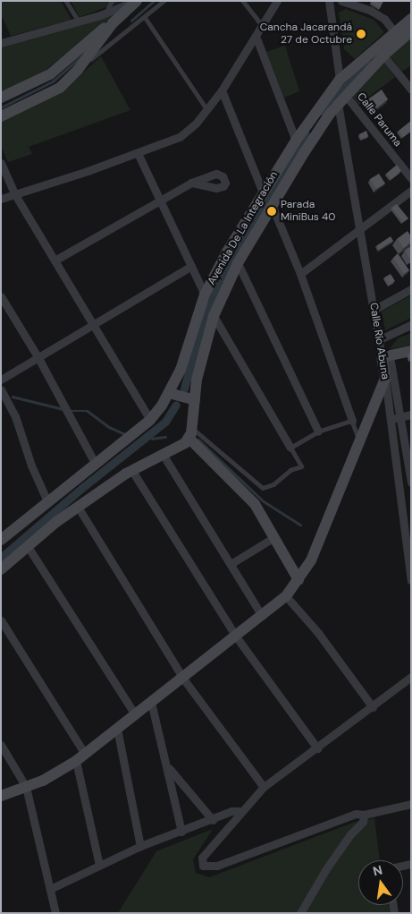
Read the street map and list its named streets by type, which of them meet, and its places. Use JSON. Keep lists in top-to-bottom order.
{
  "streets": {
    "main road": ["Avenida De La Integración", "Calle Río Abuna"],
    "street": ["Calle Paruma"]
  },
  "crossings": [
    ["Calle Paruma", "Avenida De La Integración"],
    ["Calle Paruma", "Calle Río Abuna"],
    ["Avenida De La Integración", "Calle Río Abuna"]
  ],
  "places": ["Cancha Jacarandá 27 de Octubre", "Parada MiniBus 40"],
  "north": "top"
}
